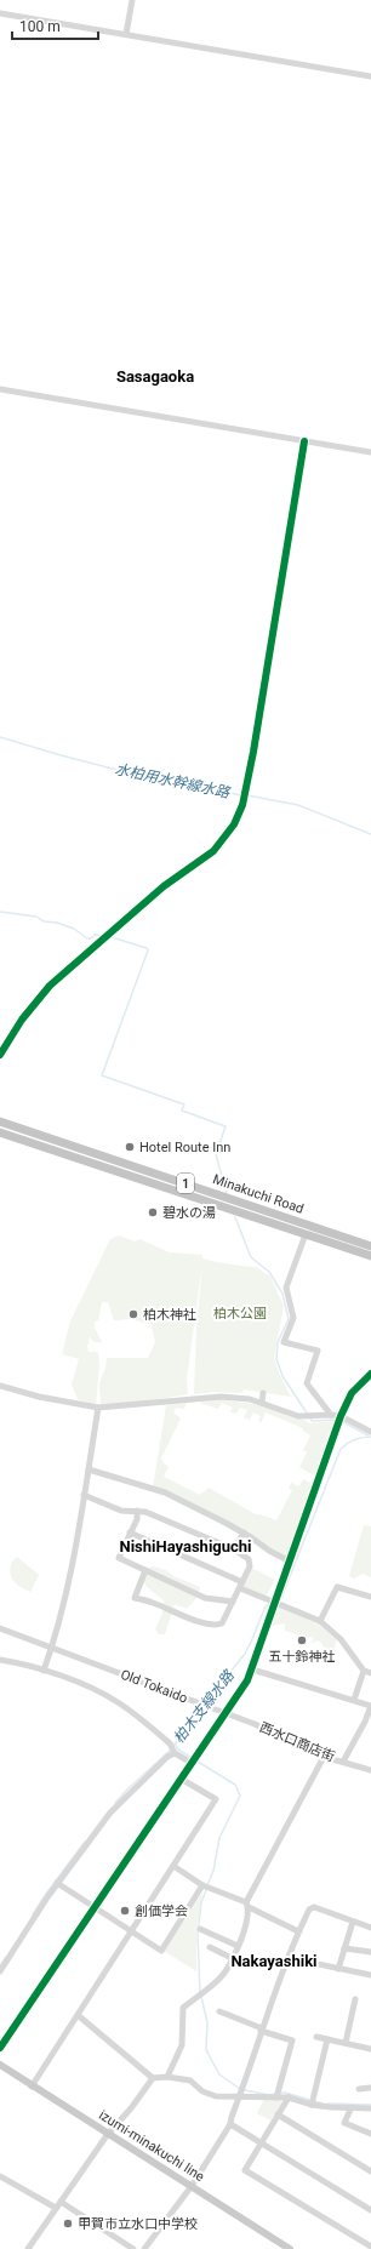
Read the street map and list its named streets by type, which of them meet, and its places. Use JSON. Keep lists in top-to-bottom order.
{
  "streets": {
    "highway": ["1", "Minakuchi Road"],
    "main road": ["izumi-minakuchi line"],
    "street": ["Old Tokaido", "西水口商店街"]
  },
  "crossings": [
    ["Old Tokaido", "西水口商店街"]
  ],
  "districts": ["Sasagaoka", "NishiHayashiguchi", "Nakayashiki"],
  "water": ["水柏用水幹線水路", "柏木支線水路"],
  "parks": ["柏木公園"],
  "places": [
    "Hotel Route Inn",
    "碧水の湯",
    "柏木神社",
    "五十鈴神社",
    "創価学会",
    "甲賀市立水口中学校"
  ],
  "scale_bar": "100 m"
}
